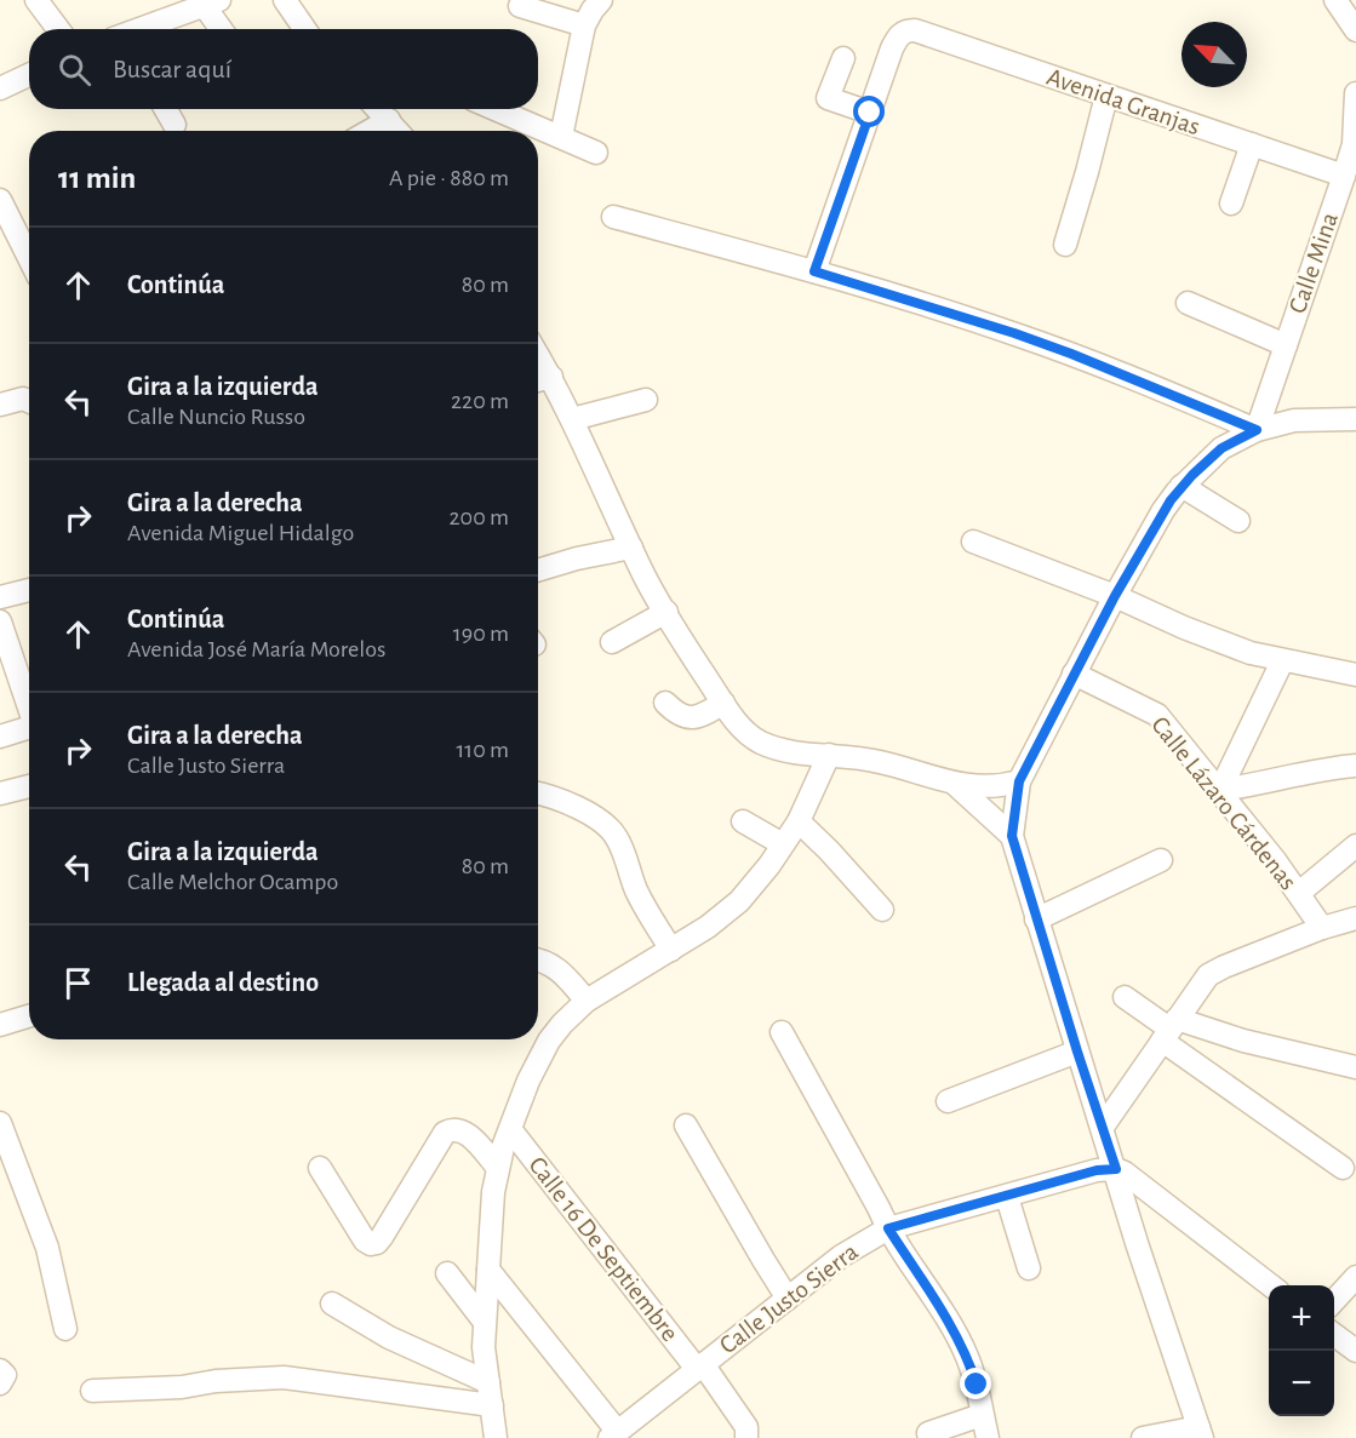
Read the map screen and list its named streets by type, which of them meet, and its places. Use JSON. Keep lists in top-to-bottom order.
{
  "streets": {
    "street": [
      "Avenida Granjas",
      "Calle Mina",
      "Calle Lázaro Cárdenas",
      "Calle 16 De Septiembre",
      "Calle Justo Sierra"
    ]
  },
  "crossings": [
    ["Avenida Granjas", "Calle Mina"],
    ["Calle 16 De Septiembre", "Calle Justo Sierra"]
  ],
  "north": "top left",
  "page": {
    "search": "Buscar aquí",
    "heading": ["11 min", "A pie · 880 m"],
    "list": [
      ["Continúa", "80 m"],
      ["Gira a la izquierda", "Calle Nuncio Russo", "220 m"],
      ["Gira a la derecha", "Avenida Miguel Hidalgo", "200 m"],
      ["Continúa", "Avenida José María Morelos", "190 m"],
      ["Gira a la derecha", "Calle Justo Sierra", "110 m"],
      ["Gira a la izquierda", "Calle Melchor Ocampo", "80 m"],
      "Llegada al destino"
    ],
    "map_buttons": ["+", "−"]
  }
}
